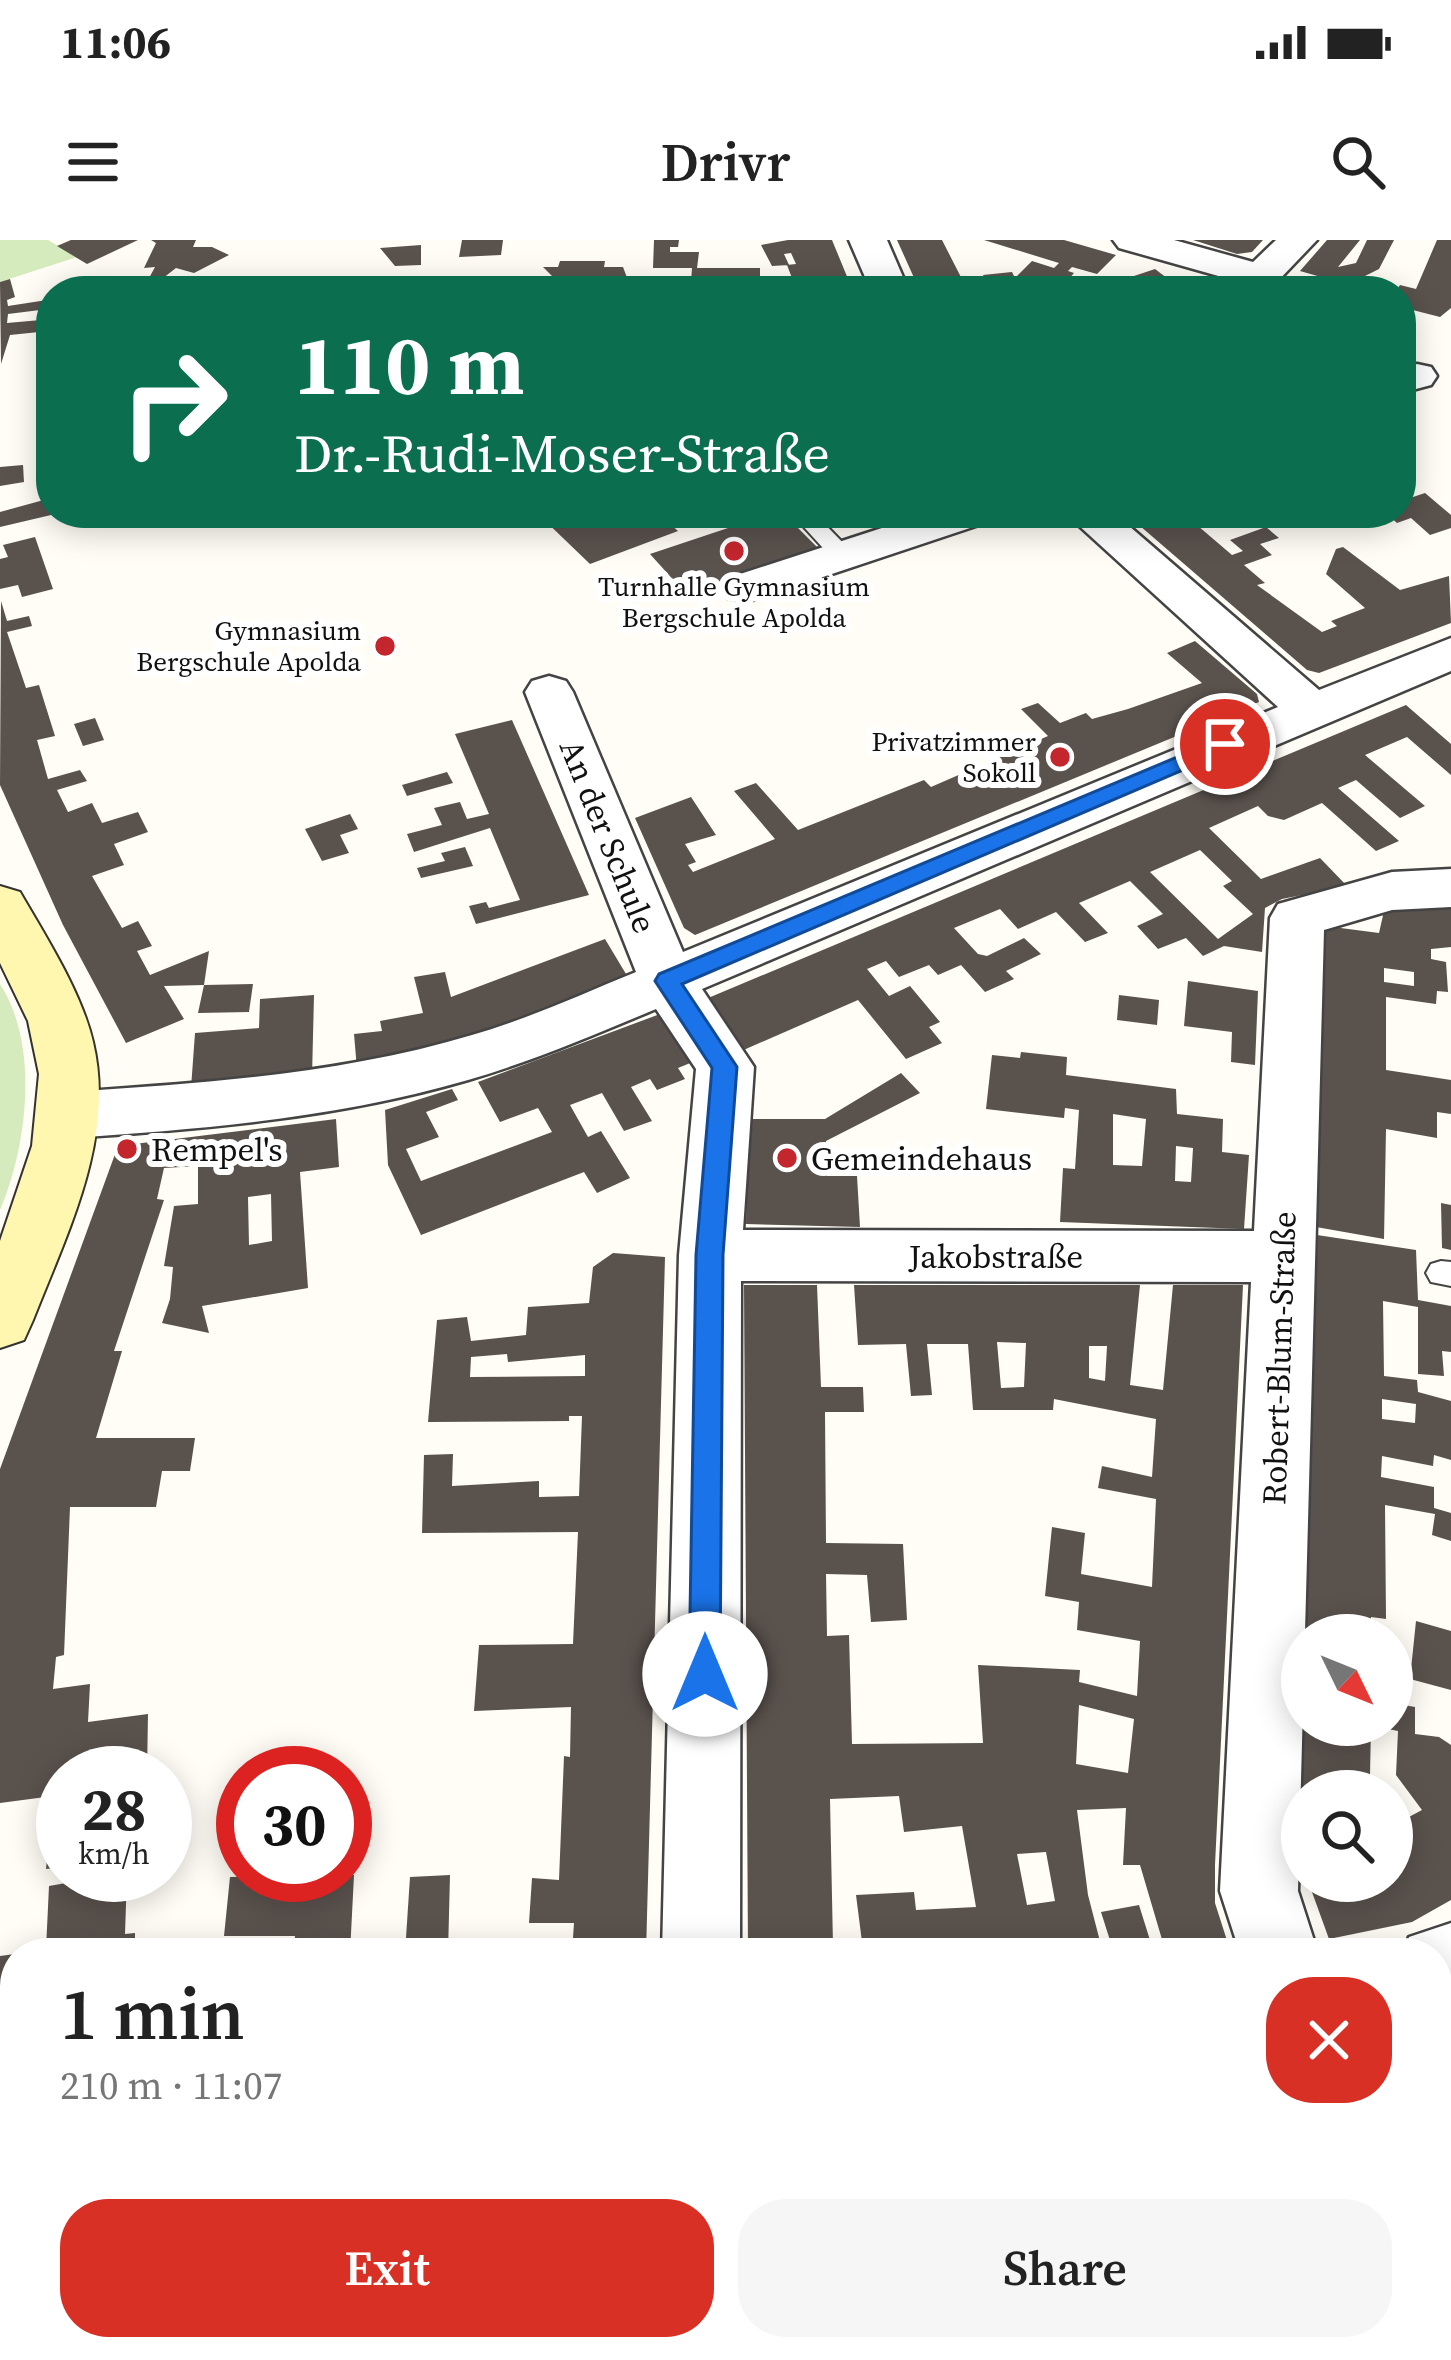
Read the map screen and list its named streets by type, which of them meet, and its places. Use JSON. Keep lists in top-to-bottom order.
{
  "streets": {
    "street": ["An der Schule", "Jakobstraße", "Robert-Blum-Straße"]
  },
  "crossings": [
    ["An der Schule", "Jakobstraße"],
    ["Jakobstraße", "Robert-Blum-Straße"]
  ],
  "places": [
    "Turnhalle Gymnasium Bergschule Apolda",
    "Gymnasium Bergschule Apolda",
    "Privatzimmer Sokoll",
    "Rempel's",
    "Gemeindehaus"
  ],
  "north": "bottom right",
  "page": {
    "status": "11:06",
    "header": "Drivr",
    "turn": ["110 m", "Dr.-Rudi-Moser-Straße"],
    "speed": "28 km/h",
    "limit": "30",
    "heading": ["1 min", "210 m · 11:07"],
    "buttons": ["Exit", "Share"]
  }
}
